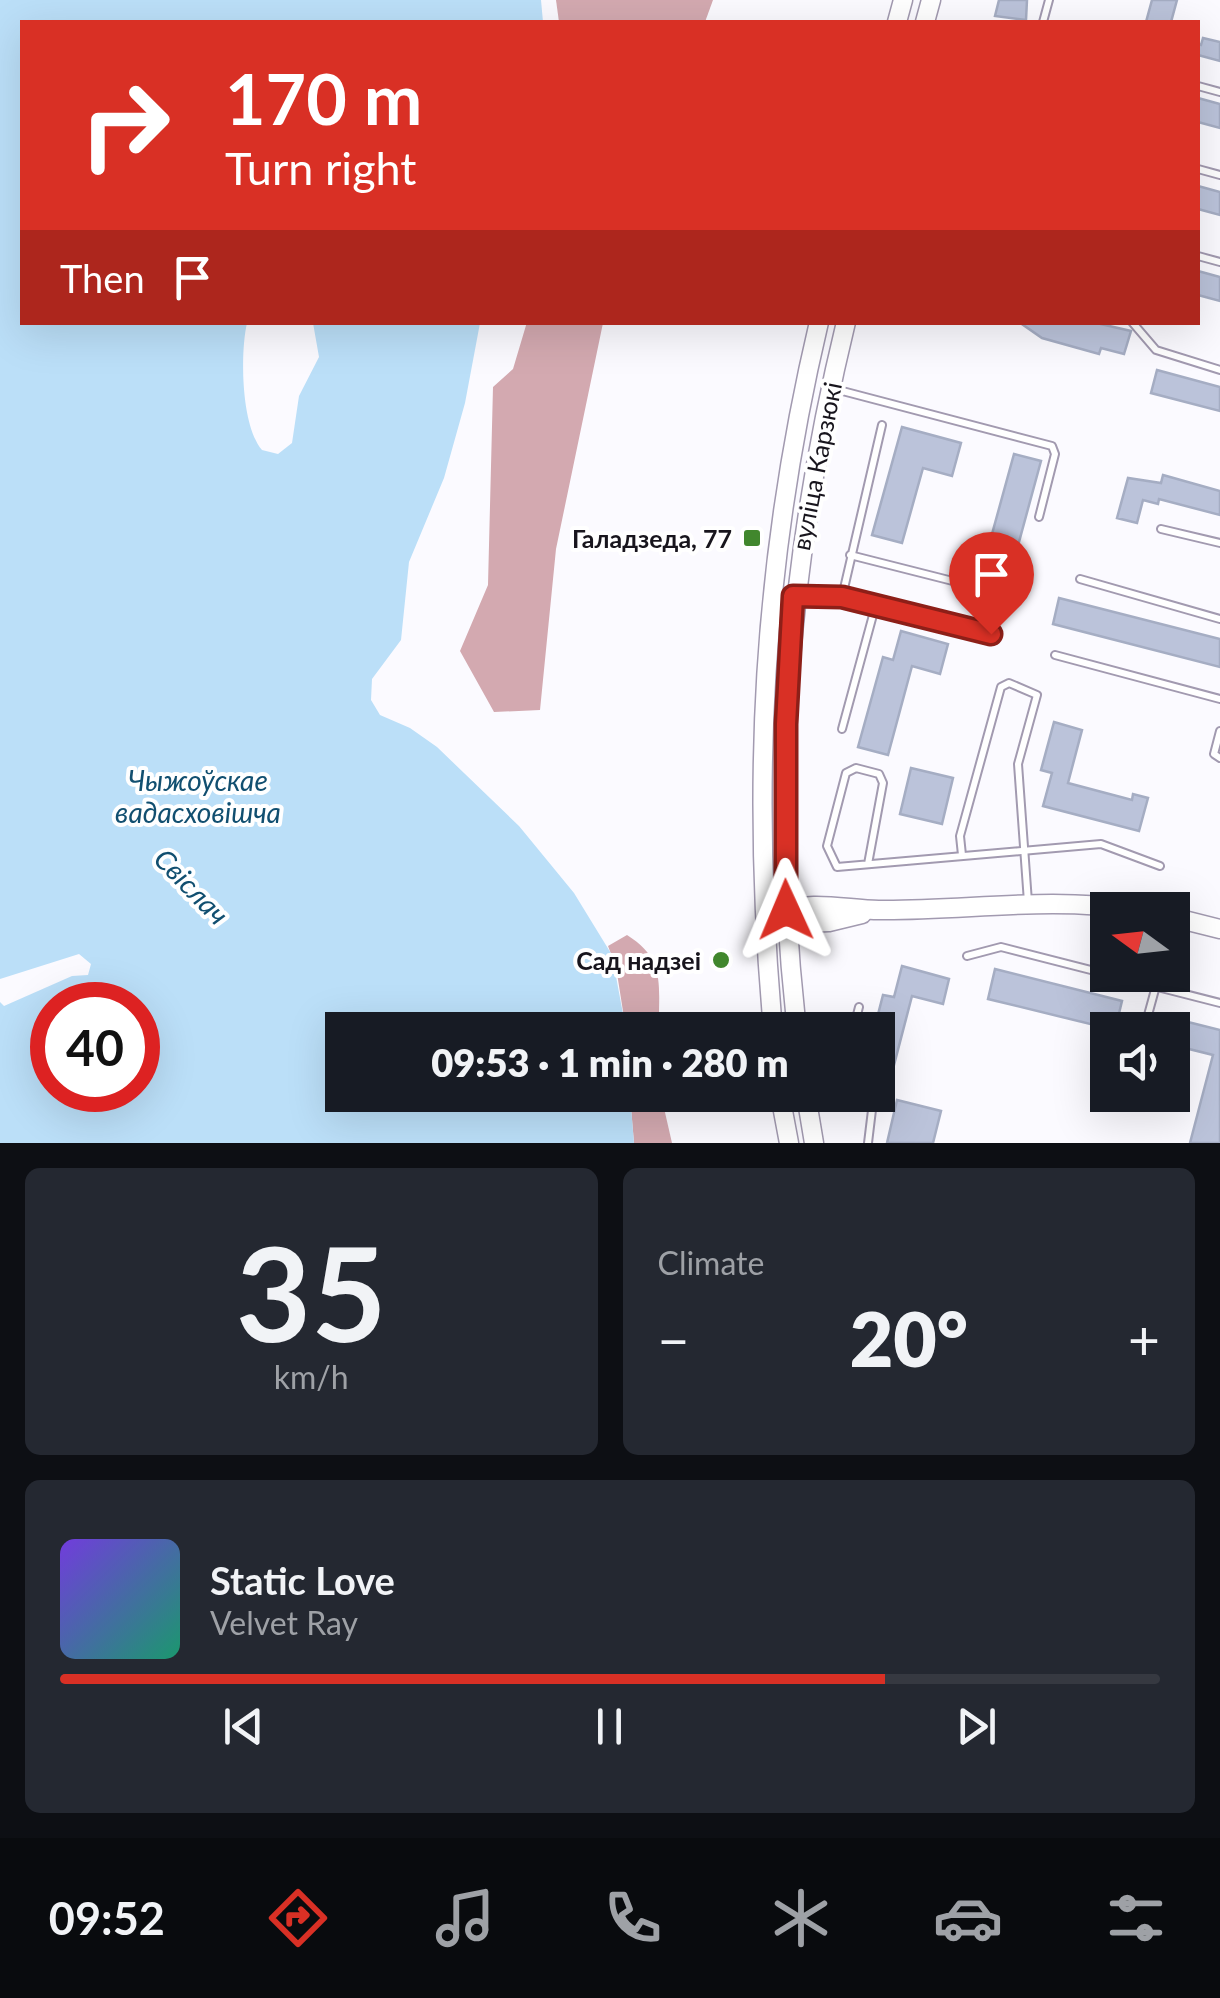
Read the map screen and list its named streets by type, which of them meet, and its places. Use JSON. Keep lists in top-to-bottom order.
{
  "streets": {
    "street": ["вуліца Карзюкі"]
  },
  "water": ["Чыжоўскае вадасховішча", "Свіслач"],
  "places": {
    "transit": ["Галадзеда, 77"],
    "other": ["Сад надзеі"]
  },
  "north": "left",
  "page": {
    "turn": ["170 m", "Turn right"],
    "then": "Then",
    "limit": "40",
    "trip": "09:53 · 1 min · 280 m",
    "tile": [
      ["35", "km/h"],
      "Climate"
    ],
    "heat": ["−", "20°", "+"],
    "song": ["Static Love", "Velvet Ray"],
    "tabs": "09:52"
  }
}
